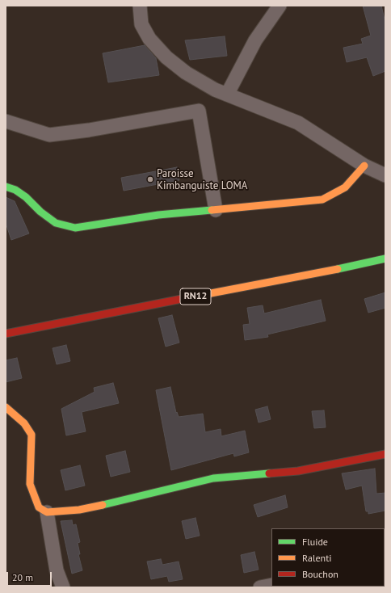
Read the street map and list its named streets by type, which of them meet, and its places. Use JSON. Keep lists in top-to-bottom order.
{
  "streets": {
    "street": ["RN12"]
  },
  "places": ["Paroisse Kimbanguiste LOMA"],
  "legend": ["Fluide", "Ralenti", "Bouchon"],
  "scale_bar": "20 m"
}
